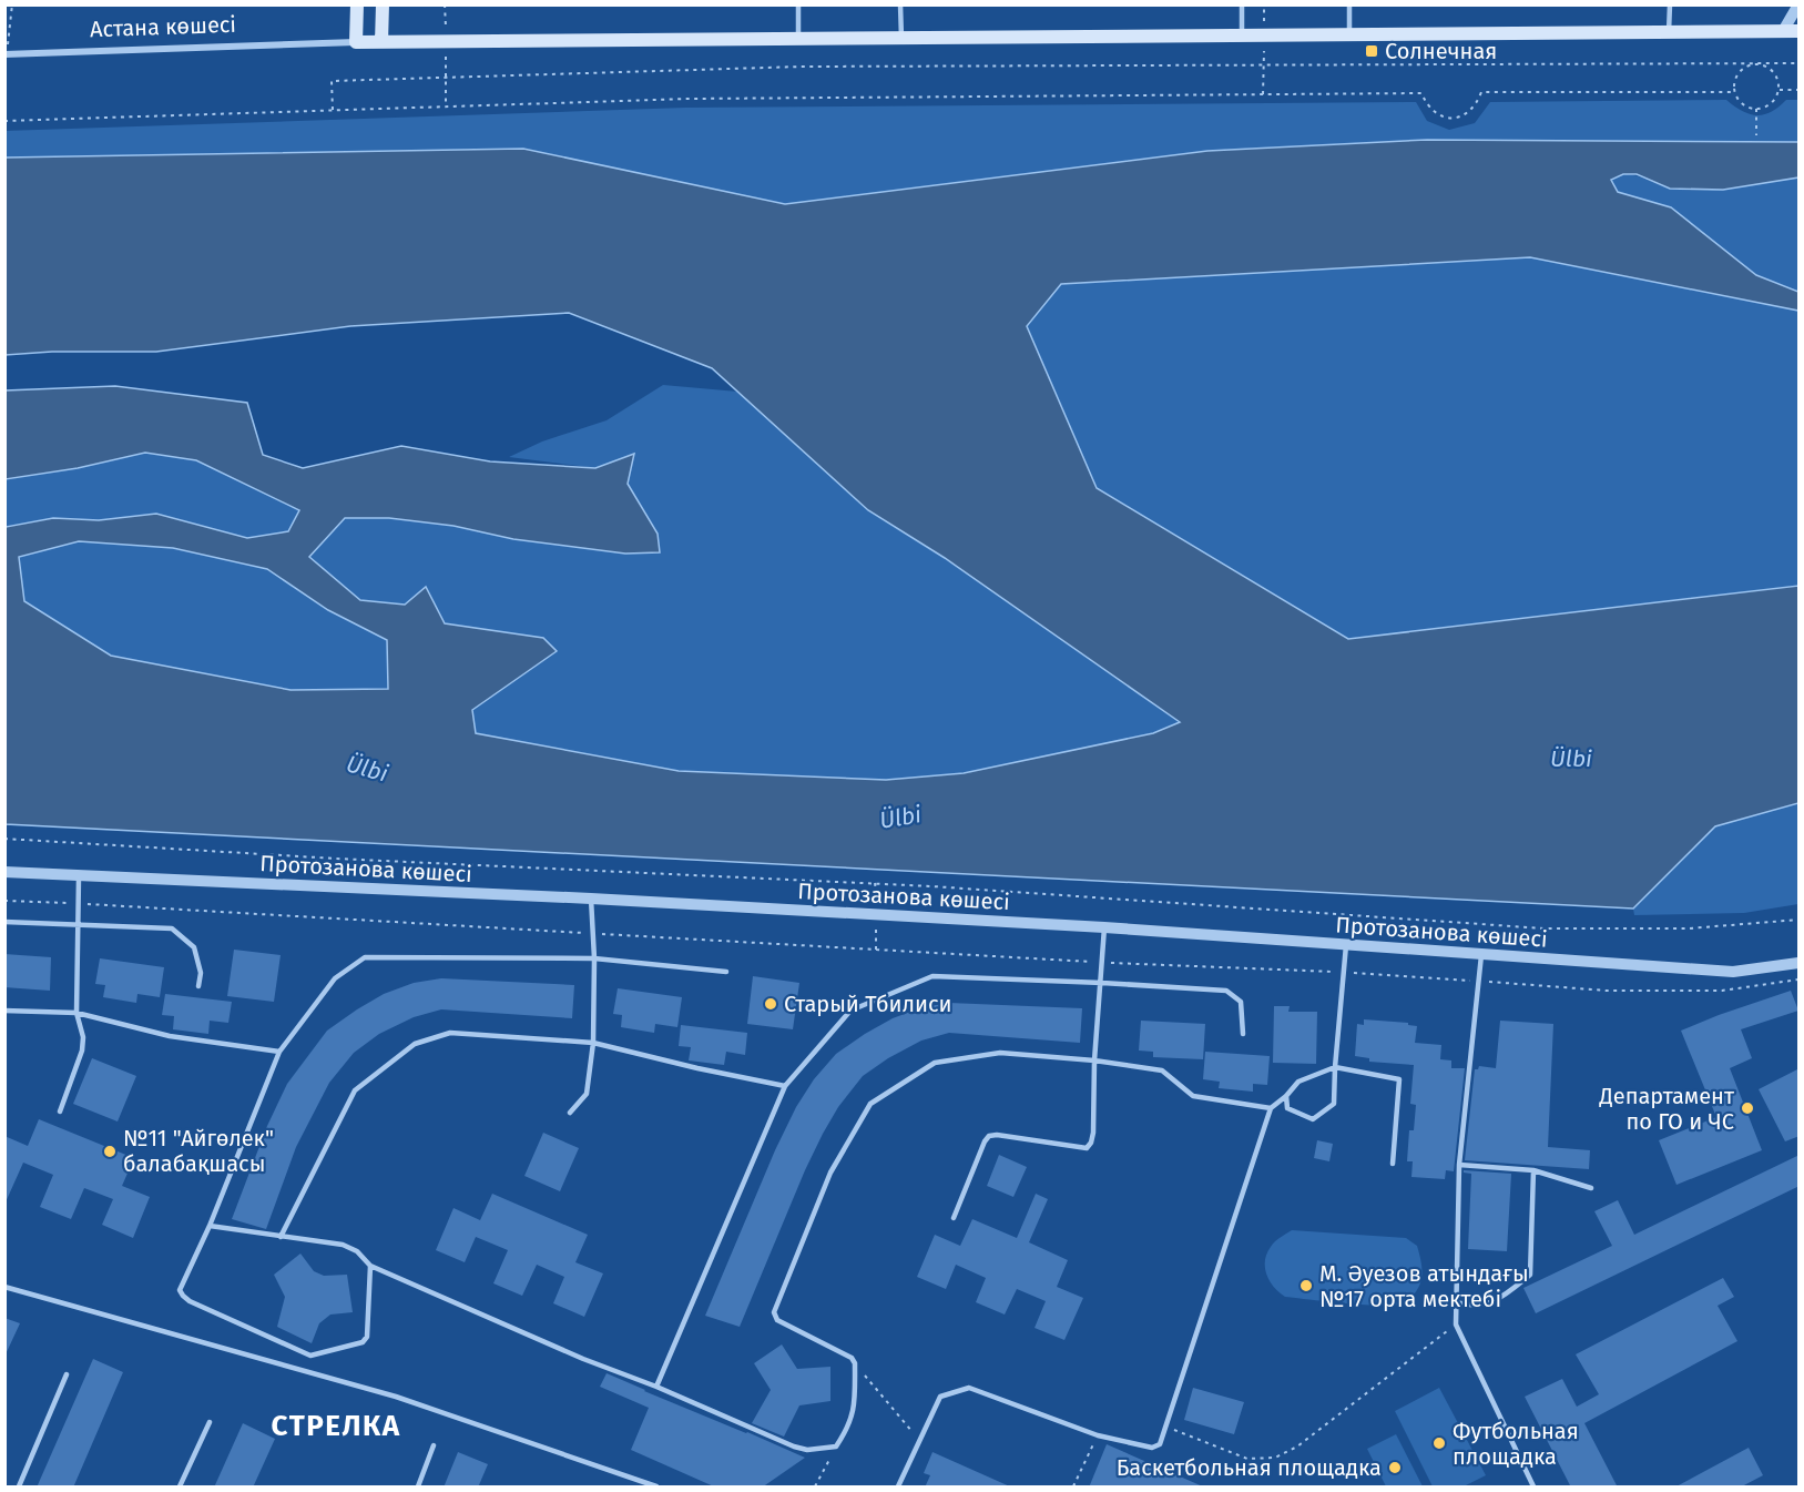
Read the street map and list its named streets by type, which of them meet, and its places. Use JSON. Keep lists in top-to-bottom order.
{
  "streets": {
    "main road": ["Астана көшесі"],
    "street": ["Протозанова көшесі"]
  },
  "districts": ["СТРЕЛКА"],
  "water": ["Ülbi"],
  "places": {
    "transit": ["Солнечная"],
    "other": [
      "Старый Тбилиси",
      "Департамент по ГО и ЧС",
      "№11 \"Айгөлек\" балабақшасы",
      "М. Әуезов атындағы №17 орта мектебі",
      "Футбольная площадка",
      "Баскетбольная площадка"
    ]
  }
}
